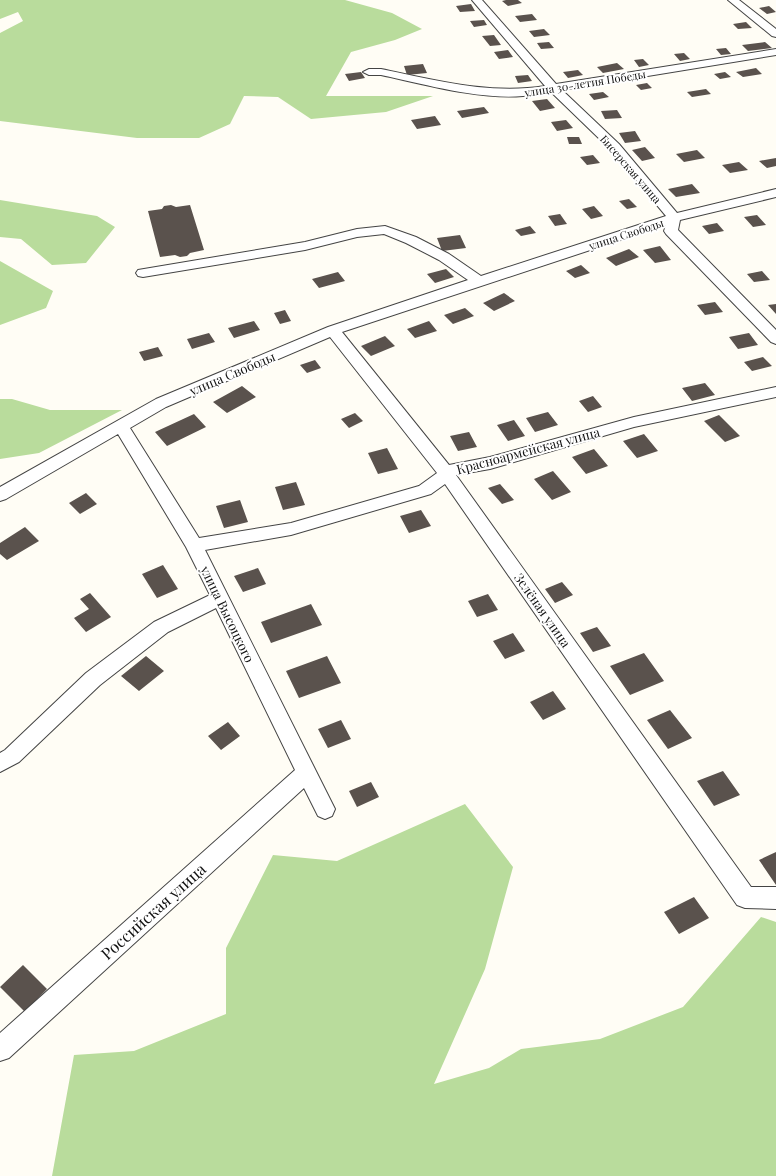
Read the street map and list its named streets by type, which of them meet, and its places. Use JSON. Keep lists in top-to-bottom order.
{
  "streets": {
    "street": [
      "улица 30-летия Победы",
      "Бисерская улица",
      "улица Свободы",
      "Красноармейская улица",
      "Зелёная улица",
      "улица Высоцкого",
      "Российская улица"
    ]
  },
  "crossings": [
    ["улица 30-летия Победы", "Бисерская улица"],
    ["Бисерская улица", "улица Свободы"],
    ["улица Свободы", "Зелёная улица"],
    ["улица Свободы", "улица Высоцкого"],
    ["Красноармейская улица", "Зелёная улица"],
    ["Красноармейская улица", "улица Высоцкого"],
    ["улица Высоцкого", "Российская улица"]
  ]
}
